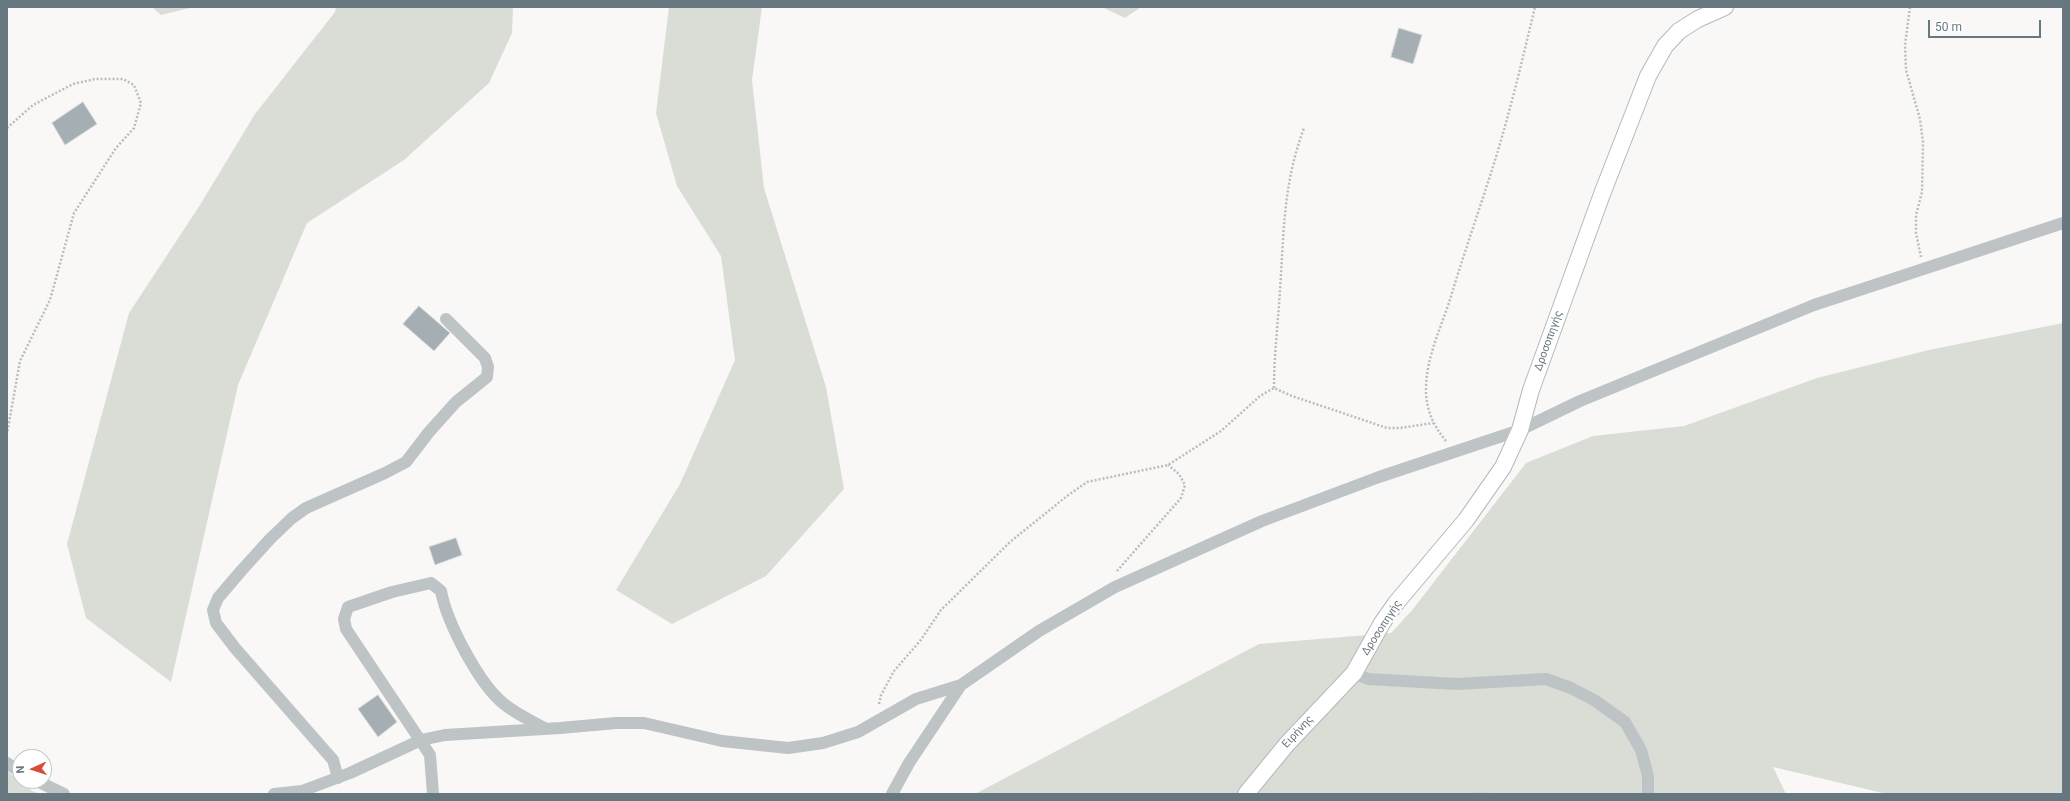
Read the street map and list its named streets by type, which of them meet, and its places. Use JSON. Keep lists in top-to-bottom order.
{
  "streets": {
    "street": ["Δροσοπηγής", "Ειρήνης"]
  },
  "crossings": [
    ["Δροσοπηγής", "Ειρήνης"]
  ],
  "scale_bar": "50 m",
  "north": "left"
}
